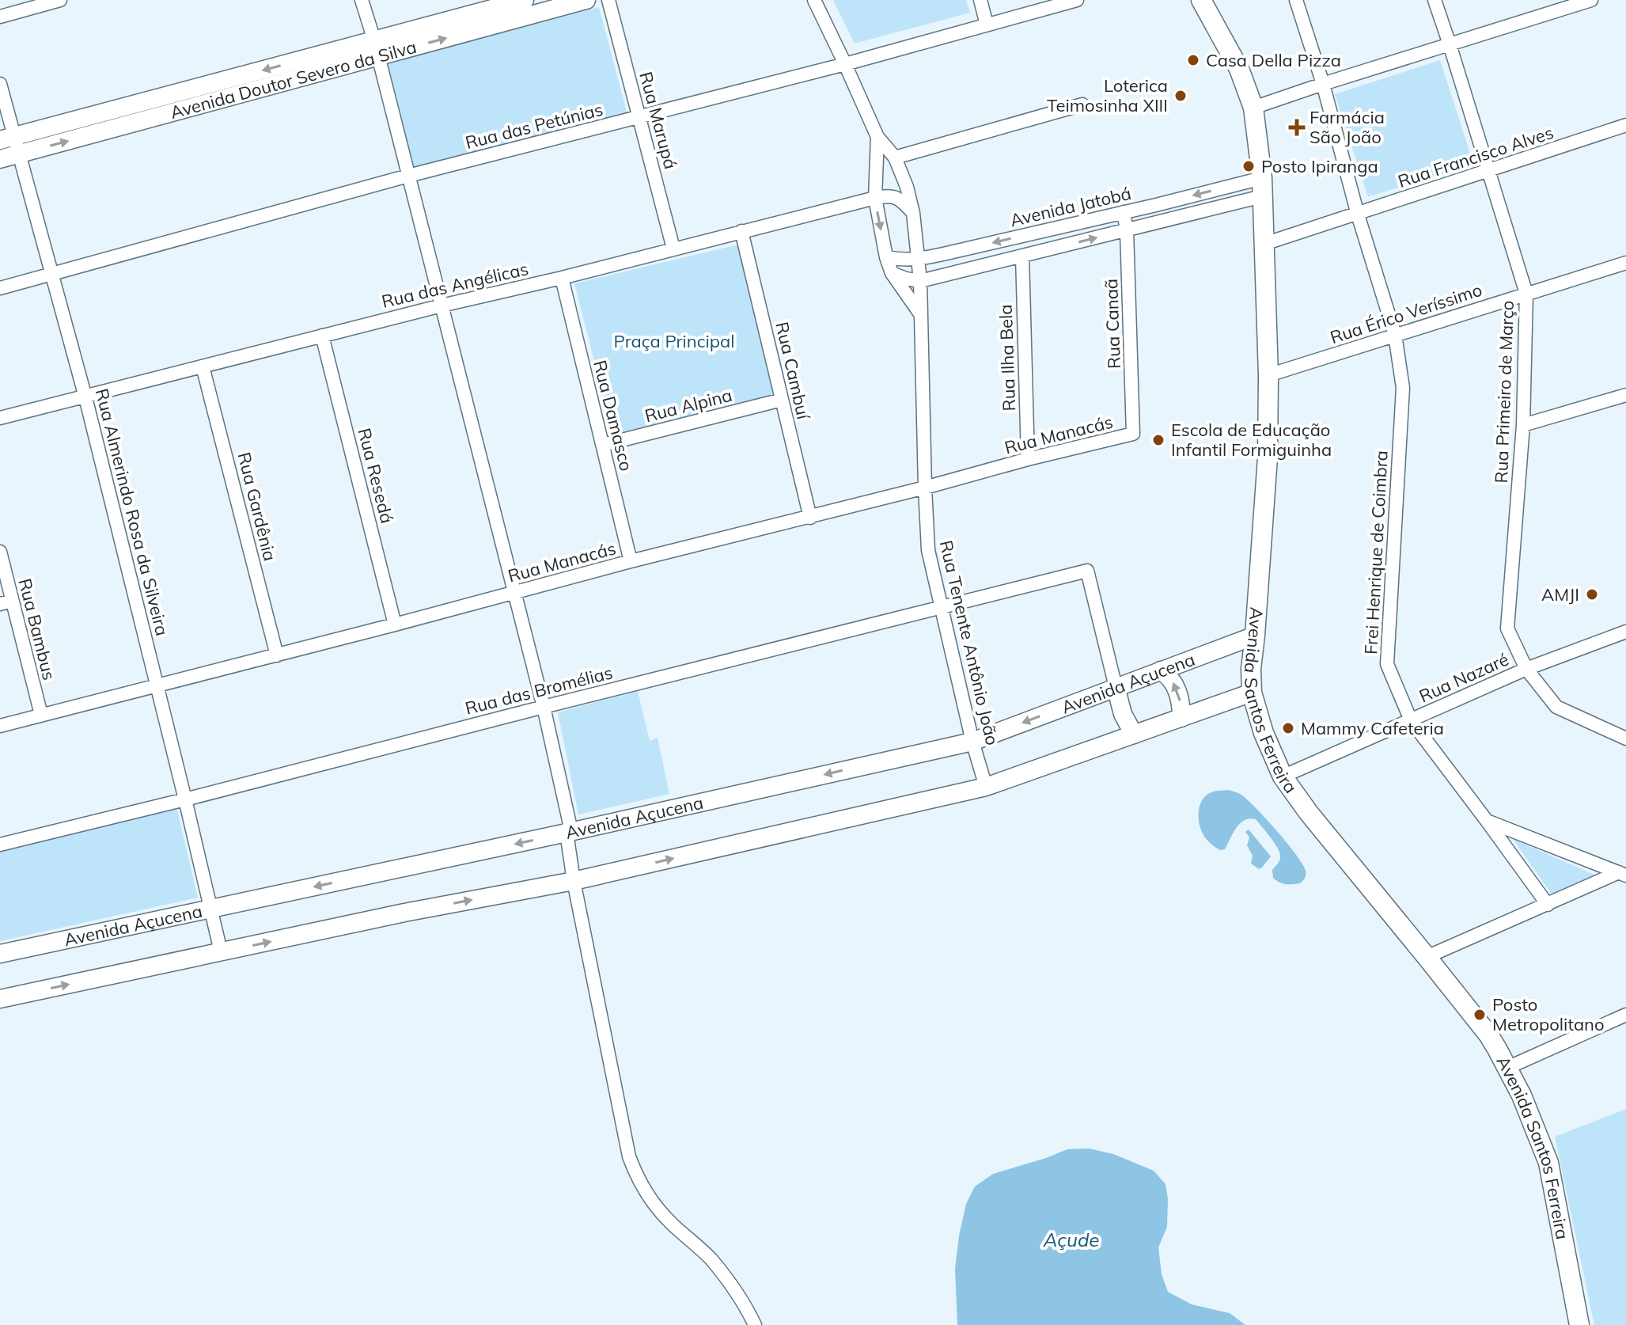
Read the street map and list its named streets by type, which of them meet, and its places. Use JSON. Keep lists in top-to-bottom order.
{
  "streets": {
    "main road": ["Avenida Doutor Severo da Silva", "Avenida Açucena", "Avenida Santos Ferreira"],
    "street": [
      "Rua Marupá",
      "Rua das Petúnias",
      "Rua Francisco Alves",
      "Avenida Jatobá",
      "Rua das Angélicas",
      "Rua Érico Veríssimo",
      "Rua Canaã",
      "Rua Ilha Bela",
      "Rua Cambuí",
      "Rua Primeiro de Março",
      "Rua Alpina",
      "Rua Damasco",
      "Rua Manacás",
      "Rua Resedá",
      "Rua Gardênia",
      "Rua Almerindo Rosa da Silveira",
      "Frei Henrique de Coimbra",
      "Rua Bambus",
      "Rua Tenente Antônio João",
      "Rua Nazaré",
      "Rua das Bromélias"
    ]
  },
  "crossings": [
    ["Avenida Doutor Severo da Silva", "Rua Almerindo Rosa da Silveira"],
    ["Rua Marupá", "Rua das Petúnias"],
    ["Rua Marupá", "Rua das Angélicas"],
    ["Rua das Petúnias", "Rua Almerindo Rosa da Silveira"],
    ["Rua das Petúnias", "Rua Tenente Antônio João"],
    ["Rua Francisco Alves", "Rua Primeiro de Março"],
    ["Rua Francisco Alves", "Frei Henrique de Coimbra"],
    ["Rua Francisco Alves", "Avenida Santos Ferreira"],
    ["Avenida Jatobá", "Rua Canaã"],
    ["Avenida Jatobá", "Rua Ilha Bela"],
    ["Avenida Jatobá", "Rua Tenente Antônio João"],
    ["Avenida Jatobá", "Avenida Santos Ferreira"],
    ["Rua das Angélicas", "Rua Cambuí"],
    ["Rua das Angélicas", "Rua Damasco"],
    ["Rua das Angélicas", "Rua Resedá"],
    ["Rua das Angélicas", "Rua Gardênia"],
    ["Rua das Angélicas", "Rua Almerindo Rosa da Silveira"],
    ["Rua das Angélicas", "Rua Tenente Antônio João"],
    ["Rua Érico Veríssimo", "Rua Primeiro de Março"],
    ["Rua Érico Veríssimo", "Frei Henrique de Coimbra"],
    ["Rua Érico Veríssimo", "Avenida Santos Ferreira"],
    ["Rua Canaã", "Rua Manacás"],
    ["Rua Ilha Bela", "Rua Manacás"],
    ["Rua Cambuí", "Rua Alpina"],
    ["Rua Cambuí", "Rua Manacás"],
    ["Rua Primeiro de Março", "Rua Nazaré"],
    ["Rua Alpina", "Rua Damasco"],
    ["Rua Damasco", "Rua Manacás"],
    ["Rua Manacás", "Rua Resedá"],
    ["Rua Manacás", "Rua Gardênia"],
    ["Rua Manacás", "Rua Almerindo Rosa da Silveira"],
    ["Rua Manacás", "Rua Bambus"],
    ["Rua Manacás", "Rua Tenente Antônio João"],
    ["Rua Almerindo Rosa da Silveira", "Avenida Açucena"],
    ["Rua Almerindo Rosa da Silveira", "Rua das Bromélias"],
    ["Frei Henrique de Coimbra", "Rua Nazaré"],
    ["Rua Tenente Antônio João", "Avenida Açucena"],
    ["Rua Tenente Antônio João", "Rua das Bromélias"],
    ["Rua Nazaré", "Avenida Santos Ferreira"],
    ["Avenida Açucena", "Rua das Bromélias"],
    ["Avenida Açucena", "Avenida Santos Ferreira"]
  ],
  "water": ["Açude"],
  "parks": ["Praça Principal"],
  "places": {
    "other": [
      "Casa Della Pizza",
      "Loterica Teimosinha XIII",
      "Posto Ipiranga",
      "Escola de Educação Infantil Formiguinha",
      "AMJI",
      "Mammy Cafeteria",
      "Posto Metropolitano"
    ],
    "health": ["Farmácia São João"]
  }
}
